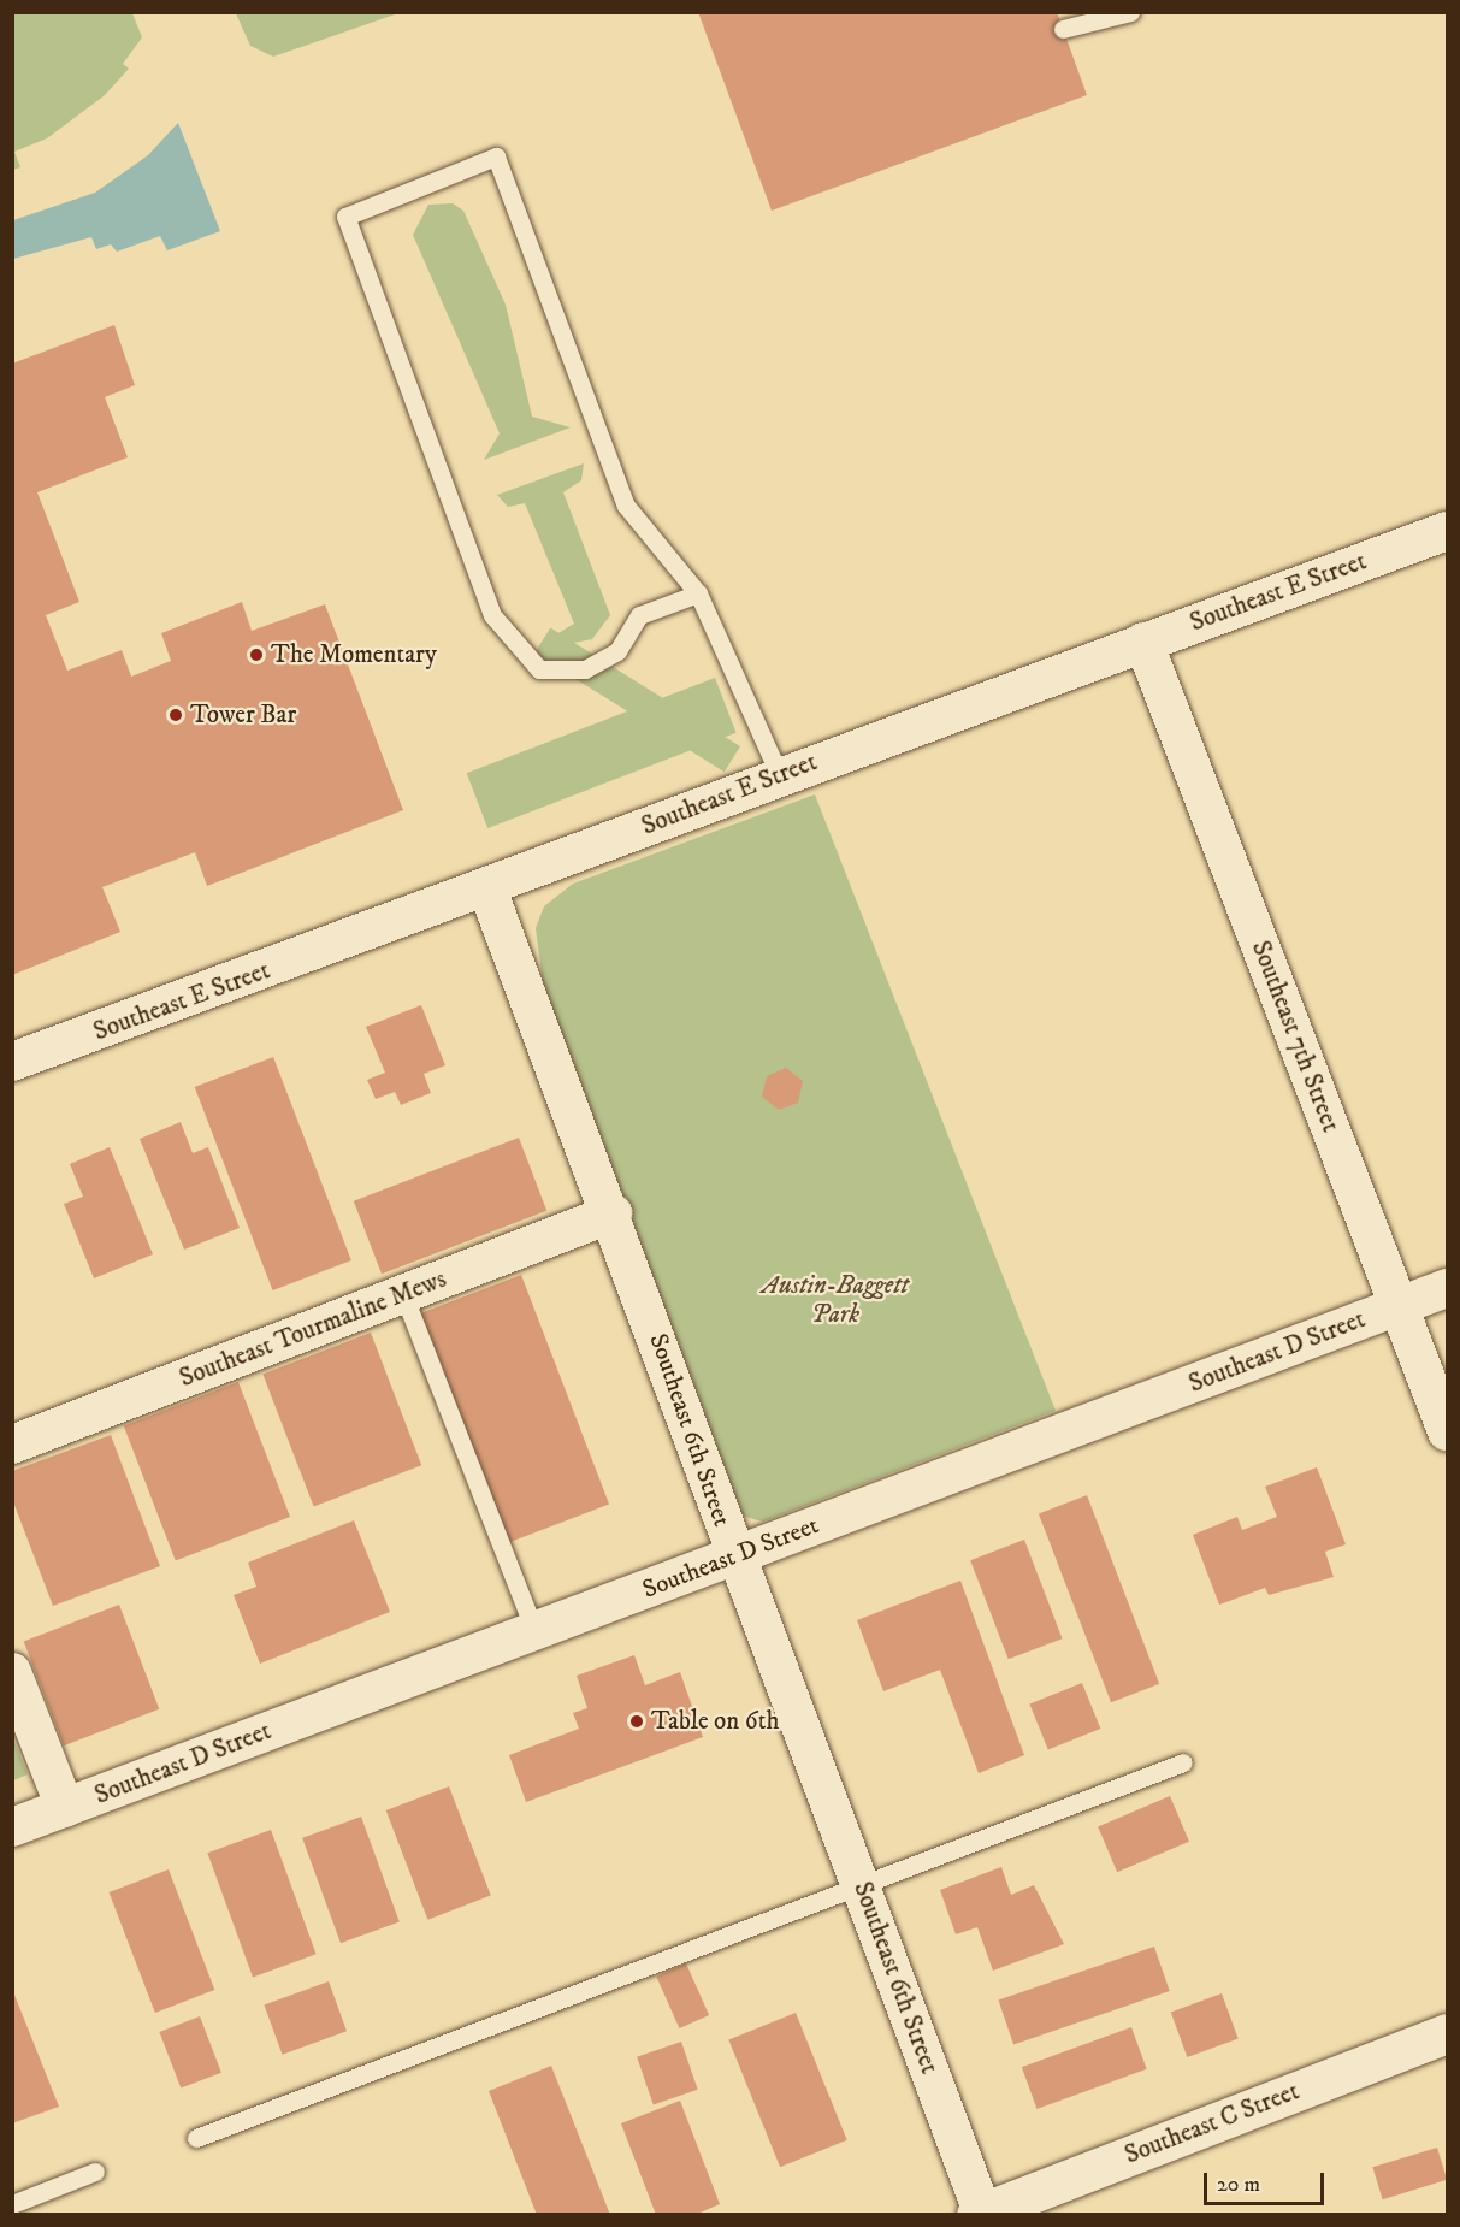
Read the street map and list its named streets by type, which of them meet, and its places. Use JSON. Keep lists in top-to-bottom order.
{
  "streets": {
    "street": [
      "Southeast E Street",
      "Southeast 7th Street",
      "Southeast Tourmaline Mews",
      "Southeast D Street",
      "Southeast 6th Street",
      "Southeast C Street"
    ]
  },
  "crossings": [
    ["Southeast E Street", "Southeast 7th Street"],
    ["Southeast E Street", "Southeast 6th Street"],
    ["Southeast 7th Street", "Southeast D Street"],
    ["Southeast Tourmaline Mews", "Southeast 6th Street"],
    ["Southeast D Street", "Southeast 6th Street"],
    ["Southeast 6th Street", "Southeast C Street"]
  ],
  "parks": ["Austin-Baggett Park"],
  "places": ["The Momentary", "Tower Bar", "Table on 6th"],
  "scale_bar": "20 m"
}
